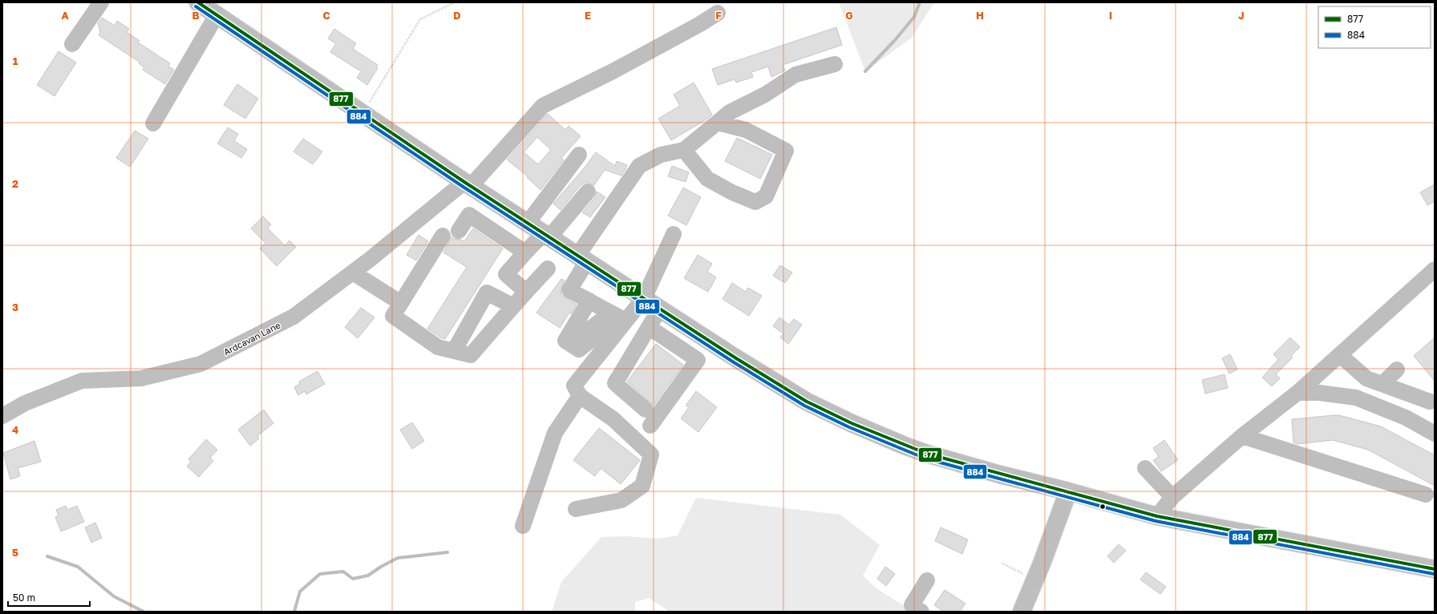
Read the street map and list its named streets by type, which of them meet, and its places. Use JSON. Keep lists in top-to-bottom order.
{
  "streets": {
    "street": ["Ardcavan Lane"]
  },
  "lines": ["transit line 877", "transit line 884"],
  "legend": ["877", "884"],
  "scale_bar": "50 m",
  "grid": {
    "columns": [
      "A",
      "B",
      "C",
      "D",
      "E",
      "F",
      "G",
      "H",
      "I",
      "J"
    ],
    "rows": [
      "1",
      "2",
      "3",
      "4",
      "5"
    ]
  }
}
